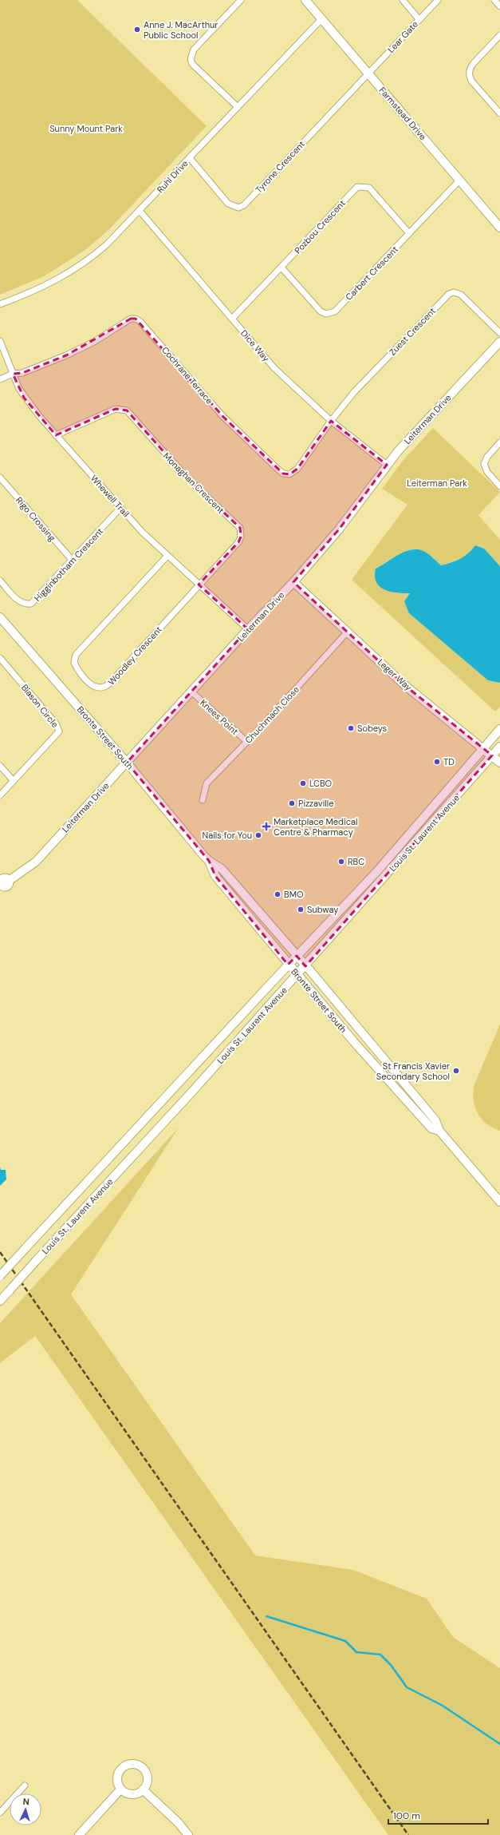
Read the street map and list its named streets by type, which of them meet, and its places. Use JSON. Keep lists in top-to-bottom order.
{
  "streets": {
    "main road": [
      "Farmstead Drive",
      "Leiterman Drive",
      "Leger Way",
      "Bronte Street South",
      "Louis St. Laurent Avenue"
    ],
    "street": [
      "Lear Gate",
      "Tyrone Crescent",
      "Ruhl Drive",
      "Pozbou Crescent",
      "Carbert Crescent",
      "Zuest Crescent",
      "Dice Way",
      "Cochrane Terrace",
      "Monaghan Crescent",
      "Whewell Trail",
      "Rigo Crossing",
      "Higginbotham Crescent",
      "Woodley Crescent",
      "Biason Circle",
      "Chuchmach Close",
      "Knees Point"
    ]
  },
  "crossings": [
    ["Lear Gate", "Farmstead Drive"],
    ["Lear Gate", "Tyrone Crescent"],
    ["Farmstead Drive", "Tyrone Crescent"],
    ["Farmstead Drive", "Ruhl Drive"],
    ["Farmstead Drive", "Carbert Crescent"],
    ["Tyrone Crescent", "Ruhl Drive"],
    ["Ruhl Drive", "Dice Way"],
    ["Pozbou Crescent", "Carbert Crescent"],
    ["Pozbou Crescent", "Dice Way"],
    ["Zuest Crescent", "Dice Way"],
    ["Zuest Crescent", "Cochrane Terrace"],
    ["Dice Way", "Cochrane Terrace"],
    ["Dice Way", "Leiterman Drive"],
    ["Cochrane Terrace", "Whewell Trail"],
    ["Leiterman Drive", "Whewell Trail"],
    ["Leiterman Drive", "Leger Way"],
    ["Leiterman Drive", "Knees Point"],
    ["Leiterman Drive", "Bronte Street South"],
    ["Monaghan Crescent", "Whewell Trail"],
    ["Monaghan Crescent", "Woodley Crescent"],
    ["Whewell Trail", "Higginbotham Crescent"],
    ["Whewell Trail", "Woodley Crescent"],
    ["Rigo Crossing", "Higginbotham Crescent"],
    ["Leger Way", "Chuchmach Close"],
    ["Leger Way", "Louis St. Laurent Avenue"],
    ["Chuchmach Close", "Knees Point"],
    ["Bronte Street South", "Louis St. Laurent Avenue"]
  ],
  "parks": ["Sunny Mount Park", "Leiterman Park"],
  "places": {
    "other": [
      "Anne J. MacArthur Public School",
      "Sobeys",
      "TD",
      "LCBO",
      "Pizzaville",
      "Nails for You",
      "RBC",
      "BMO",
      "Subway",
      "St Francis Xavier Secondary School"
    ],
    "health": ["Marketplace Medical Centre & Pharmacy"]
  },
  "scale_bar": "100 m",
  "north": "top"
}
